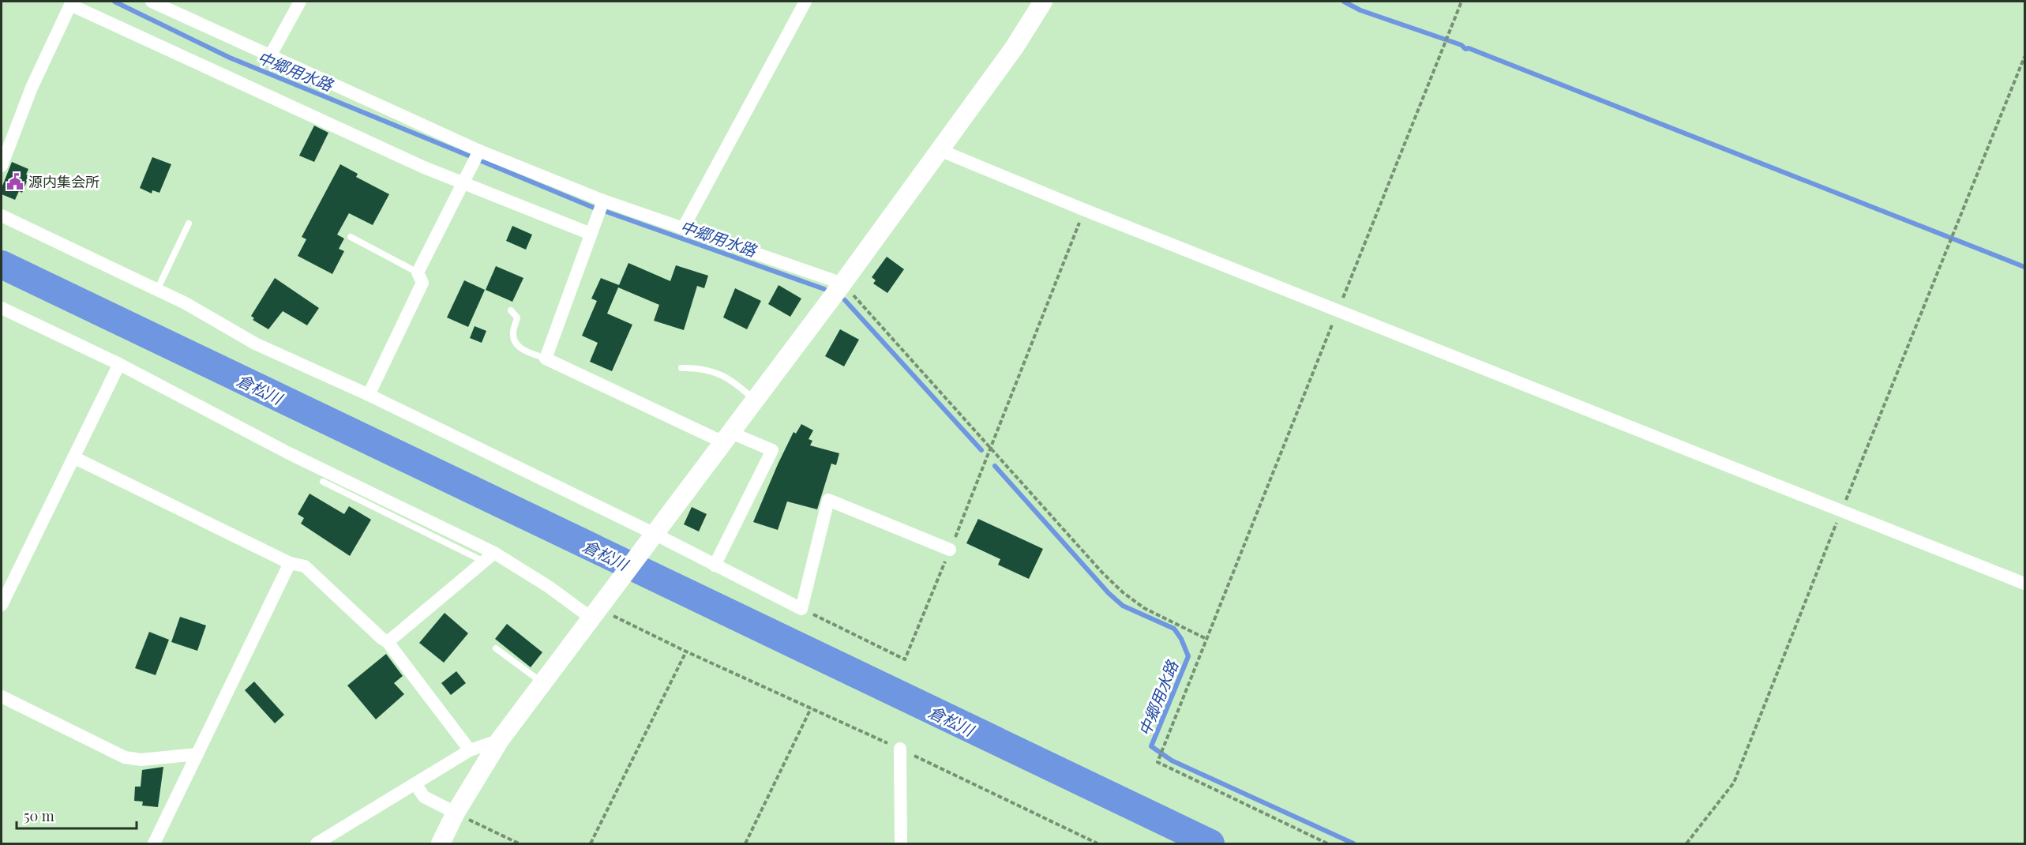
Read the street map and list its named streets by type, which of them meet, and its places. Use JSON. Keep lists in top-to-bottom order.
{
  "water": ["中郷用水路", "倉松川"],
  "places": {
    "public building": ["源内集会所"]
  },
  "scale_bar": "50 m"
}
